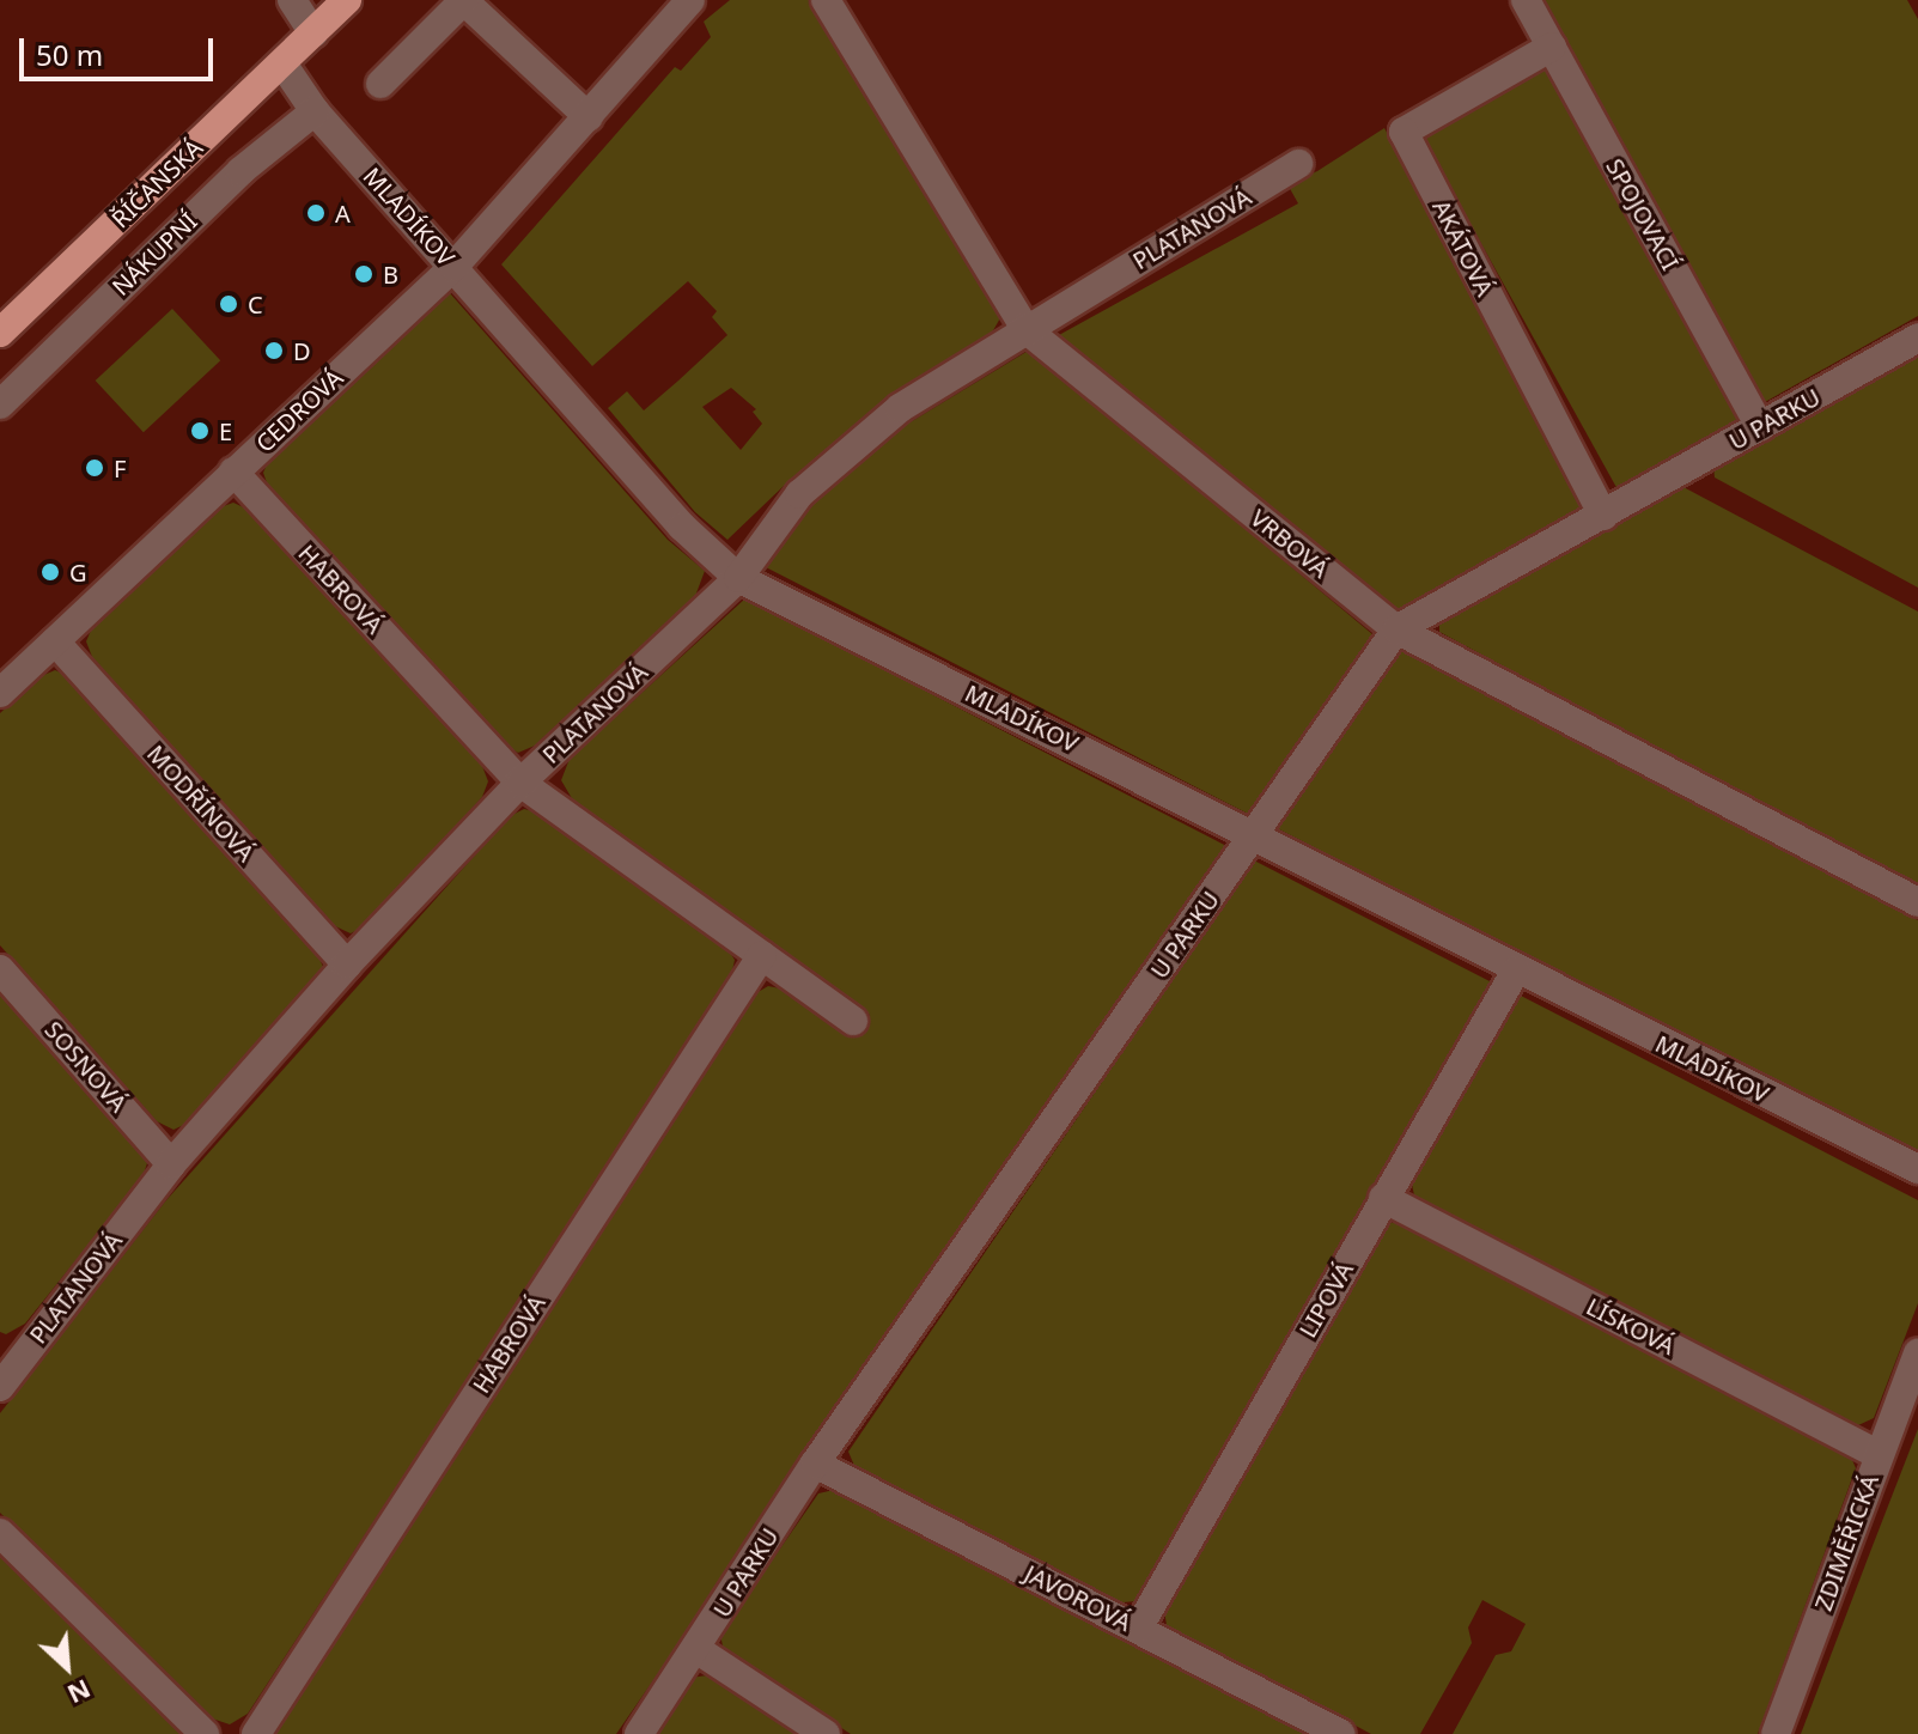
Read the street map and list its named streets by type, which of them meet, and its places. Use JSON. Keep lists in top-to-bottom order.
{
  "streets": {
    "main road": ["ŘÍČANSKÁ"],
    "street": [
      "SPOJOVACÍ",
      "MLADÍKOV",
      "PLATANOVÁ",
      "AKÁTOVÁ",
      "NÁKUPNÍ",
      "CEDROVÁ",
      "U PARKU",
      "VRBOVÁ",
      "HABROVÁ",
      "MODŘÍNOVÁ",
      "SOSNOVÁ",
      "LIPOVÁ",
      "LÍSKOVÁ",
      "ZDIMĚŘICKÁ",
      "JAVOROVÁ"
    ]
  },
  "crossings": [
    ["ŘÍČANSKÁ", "MLADÍKOV"],
    ["SPOJOVACÍ", "AKÁTOVÁ"],
    ["SPOJOVACÍ", "U PARKU"],
    ["MLADÍKOV", "PLATANOVÁ"],
    ["MLADÍKOV", "NÁKUPNÍ"],
    ["MLADÍKOV", "CEDROVÁ"],
    ["MLADÍKOV", "U PARKU"],
    ["MLADÍKOV", "LIPOVÁ"],
    ["PLATANOVÁ", "VRBOVÁ"],
    ["PLATANOVÁ", "HABROVÁ"],
    ["PLATANOVÁ", "MODŘÍNOVÁ"],
    ["PLATANOVÁ", "SOSNOVÁ"],
    ["AKÁTOVÁ", "U PARKU"],
    ["CEDROVÁ", "HABROVÁ"],
    ["CEDROVÁ", "MODŘÍNOVÁ"],
    ["U PARKU", "VRBOVÁ"],
    ["U PARKU", "JAVOROVÁ"],
    ["LIPOVÁ", "LÍSKOVÁ"],
    ["LIPOVÁ", "JAVOROVÁ"],
    ["LÍSKOVÁ", "ZDIMĚŘICKÁ"]
  ],
  "places": [
    "A",
    "B",
    "C",
    "D",
    "E",
    "F",
    "G"
  ],
  "scale_bar": "50 m",
  "north": "bottom right"
}
